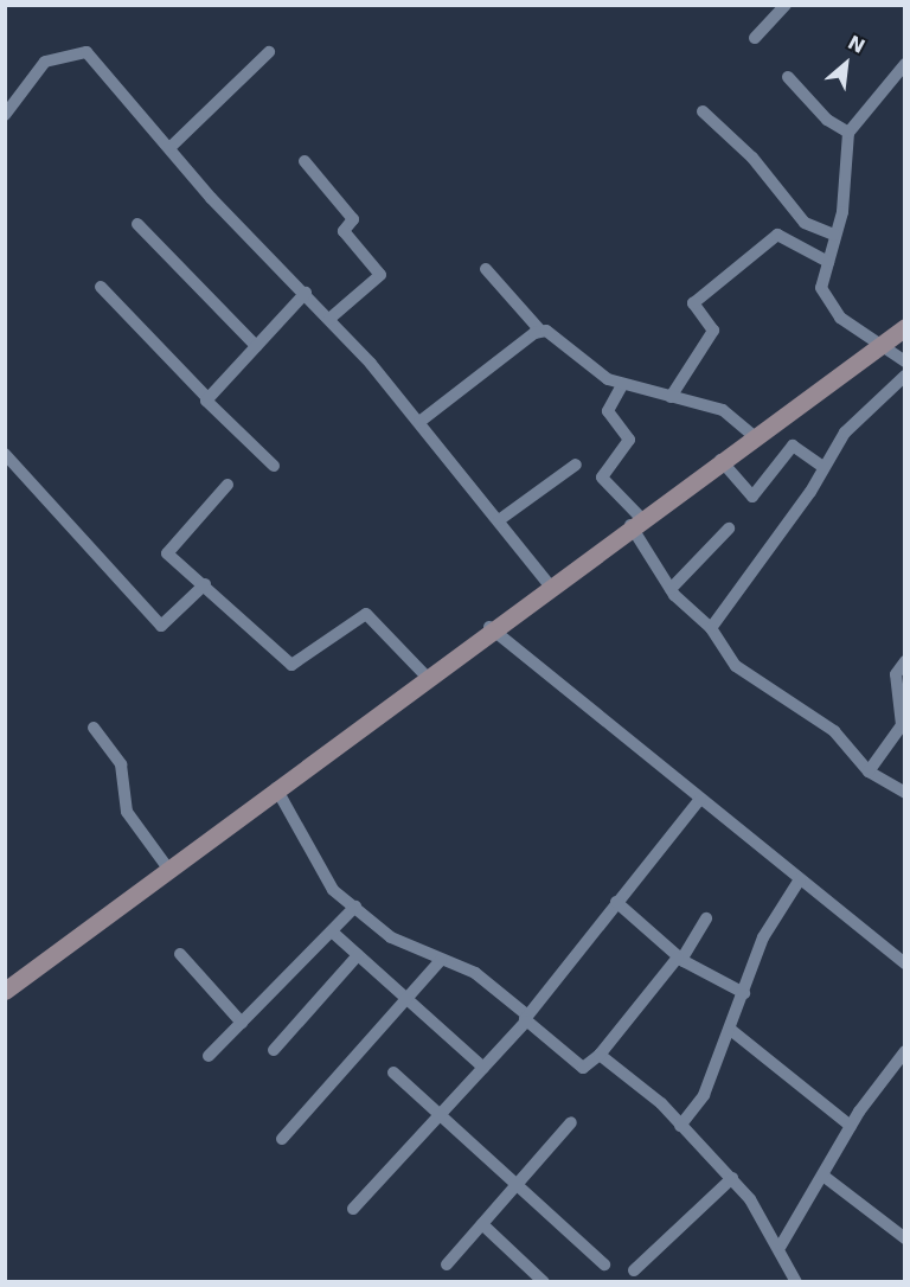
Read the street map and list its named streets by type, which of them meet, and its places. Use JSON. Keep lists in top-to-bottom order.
{
  "north": "top right"
}
